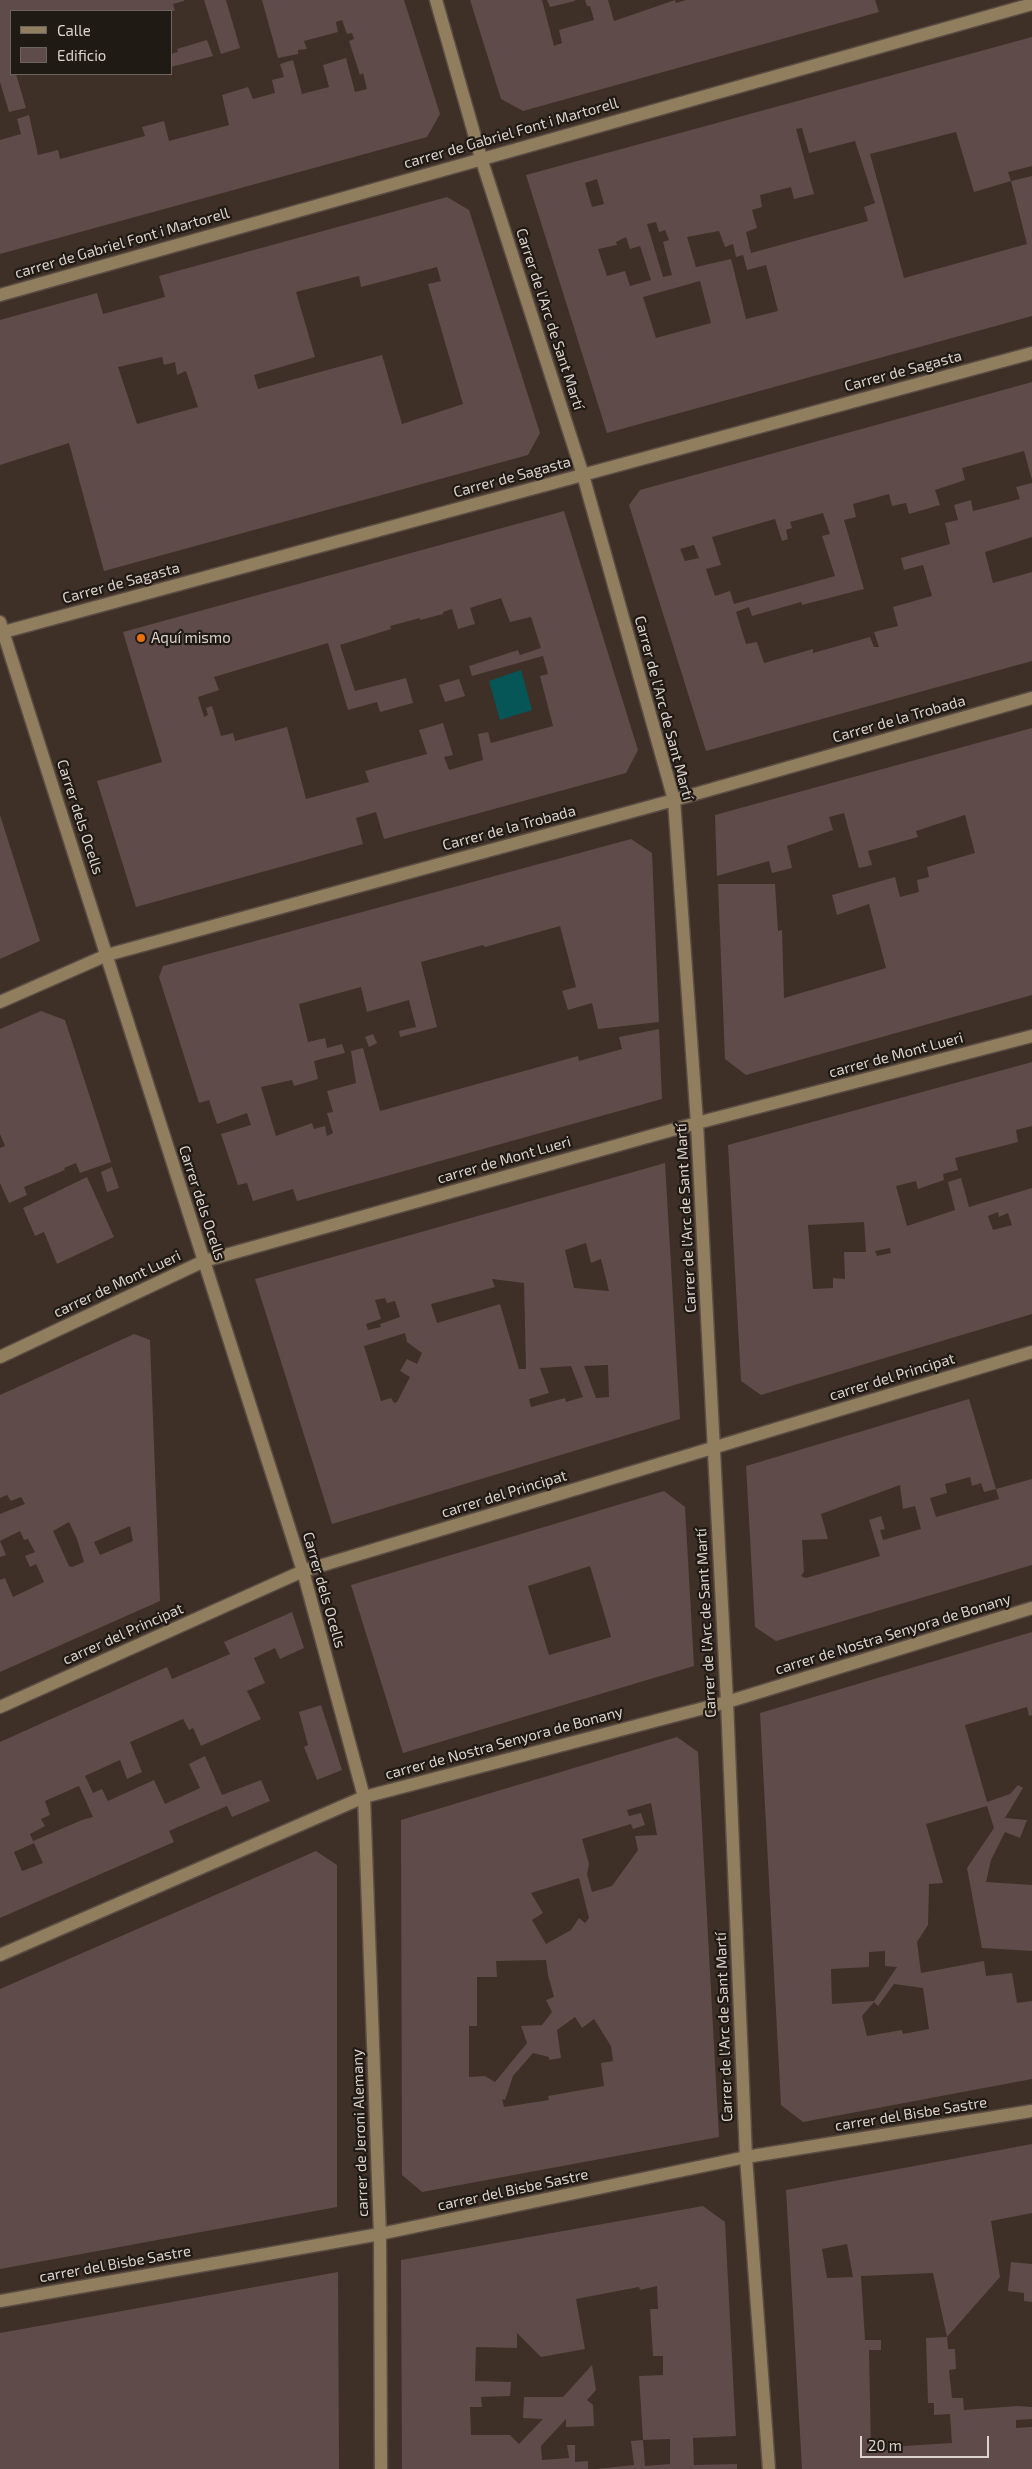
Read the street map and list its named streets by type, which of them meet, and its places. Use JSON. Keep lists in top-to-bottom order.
{
  "streets": {
    "street": [
      "carrer de Gabriel Font i Martorell",
      "Carrer de l'Arc de Sant Martí",
      "Carrer de Sagasta",
      "Carrer de la Trobada",
      "Carrer dels Ocells",
      "carrer de Mont Lueri",
      "carrer del Principat",
      "carrer de Nostra Senyora de Bonany",
      "carrer del Bisbe Sastre",
      "carrer de Jeroni Alemany"
    ]
  },
  "crossings": [
    ["carrer de Gabriel Font i Martorell", "Carrer de l'Arc de Sant Martí"],
    ["Carrer de l'Arc de Sant Martí", "Carrer de Sagasta"],
    ["Carrer de l'Arc de Sant Martí", "Carrer de la Trobada"],
    ["Carrer de l'Arc de Sant Martí", "carrer de Mont Lueri"],
    ["Carrer de l'Arc de Sant Martí", "carrer del Principat"],
    ["Carrer de l'Arc de Sant Martí", "carrer de Nostra Senyora de Bonany"],
    ["Carrer de l'Arc de Sant Martí", "carrer del Bisbe Sastre"],
    ["Carrer de Sagasta", "Carrer dels Ocells"],
    ["Carrer de la Trobada", "Carrer dels Ocells"],
    ["Carrer dels Ocells", "carrer de Mont Lueri"],
    ["Carrer dels Ocells", "carrer del Principat"],
    ["Carrer dels Ocells", "carrer de Nostra Senyora de Bonany"],
    ["Carrer dels Ocells", "carrer de Jeroni Alemany"],
    ["carrer de Nostra Senyora de Bonany", "carrer de Jeroni Alemany"],
    ["carrer del Bisbe Sastre", "carrer de Jeroni Alemany"]
  ],
  "places": ["Aquí mismo"],
  "legend": ["Calle", "Edificio"],
  "scale_bar": "20 m"
}
